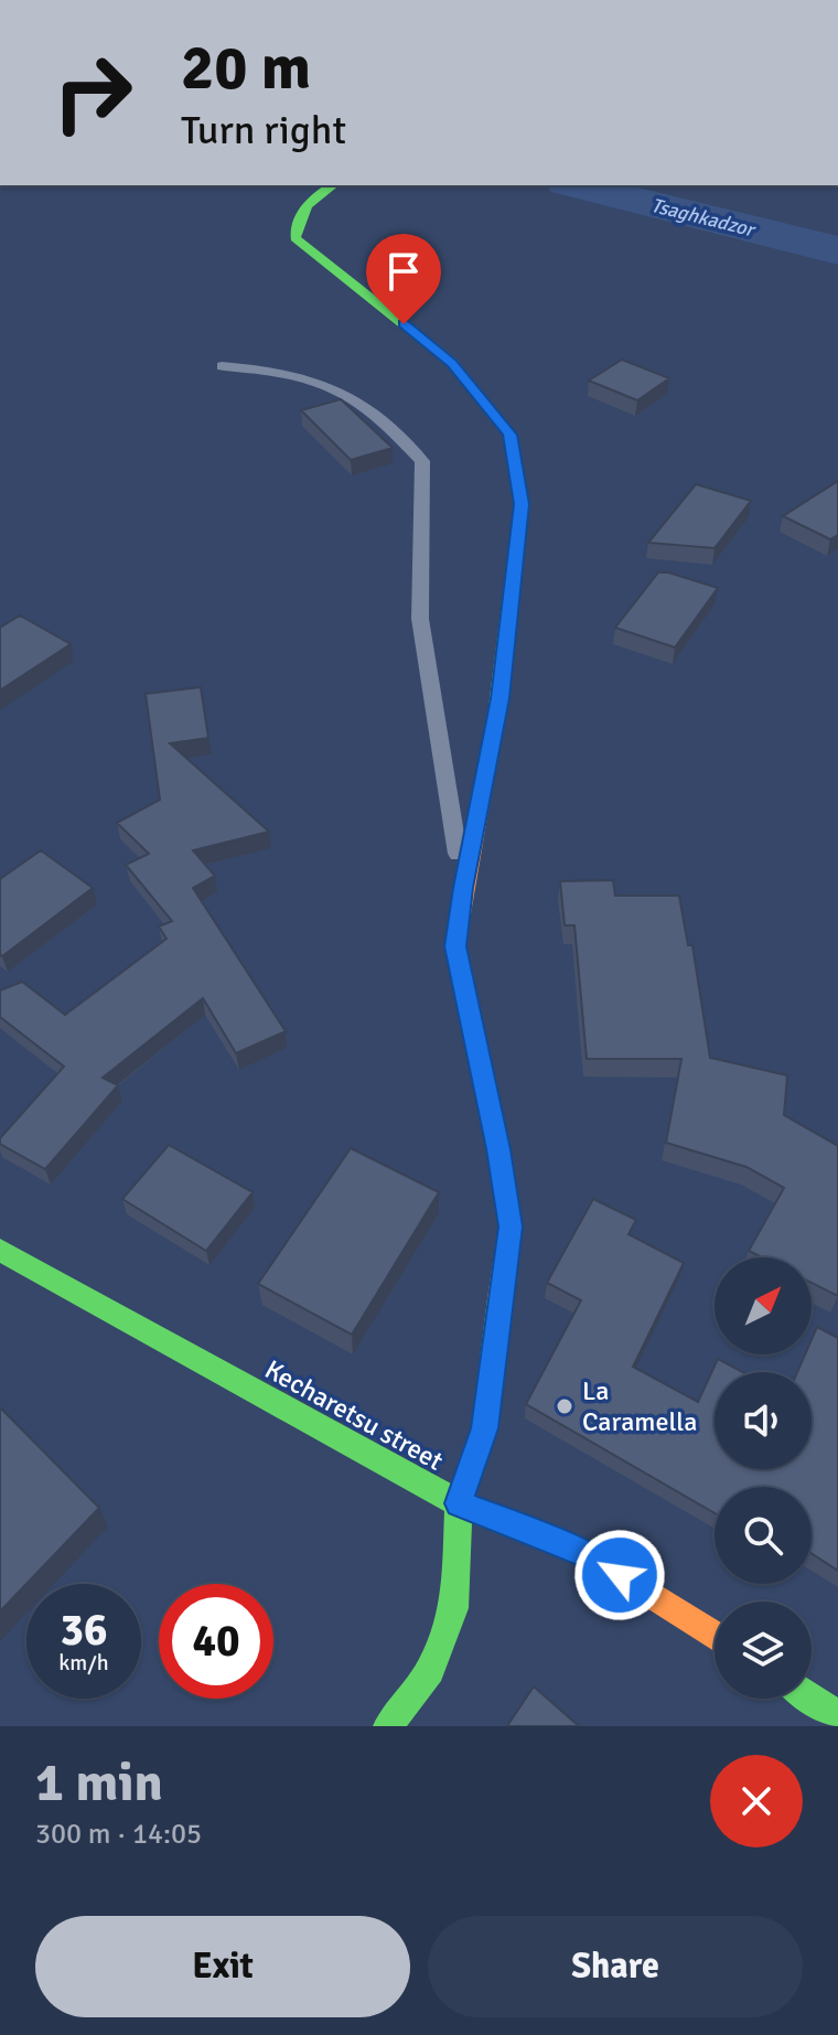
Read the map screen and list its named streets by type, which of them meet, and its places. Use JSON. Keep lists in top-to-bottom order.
{
  "streets": {
    "street": ["Kecharetsu street"]
  },
  "water": ["Tsaghkadzor"],
  "places": ["La Caramella"],
  "north": "top right",
  "page": {
    "turn": ["20 m", "Turn right"],
    "speed": "36 km/h",
    "limit": "40",
    "heading": ["1 min", "300 m · 14:05"],
    "buttons": ["Exit", "Share"]
  }
}
